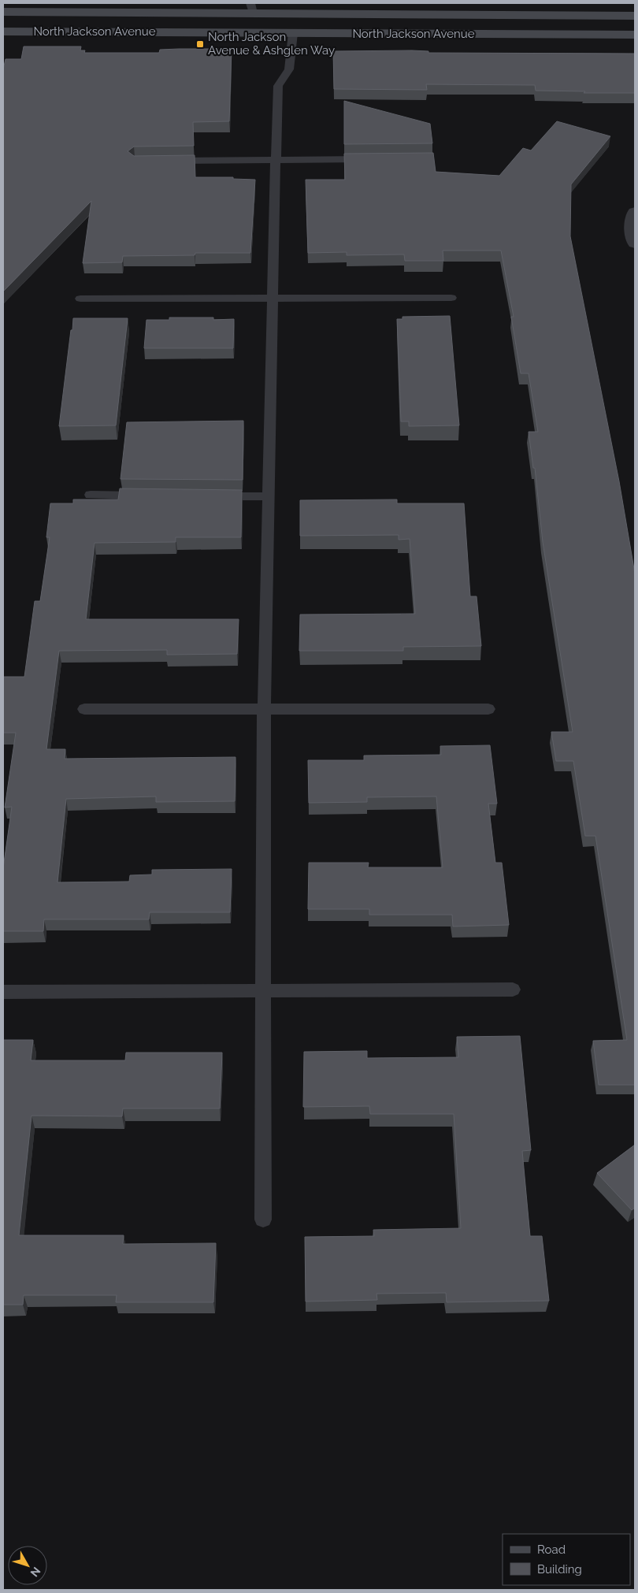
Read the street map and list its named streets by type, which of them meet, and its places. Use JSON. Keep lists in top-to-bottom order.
{
  "streets": {
    "main road": ["North Jackson Avenue"]
  },
  "places": {
    "transit": ["North Jackson Avenue & Ashglen Way"]
  },
  "legend": ["Road", "Building"],
  "north": "bottom right"
}
